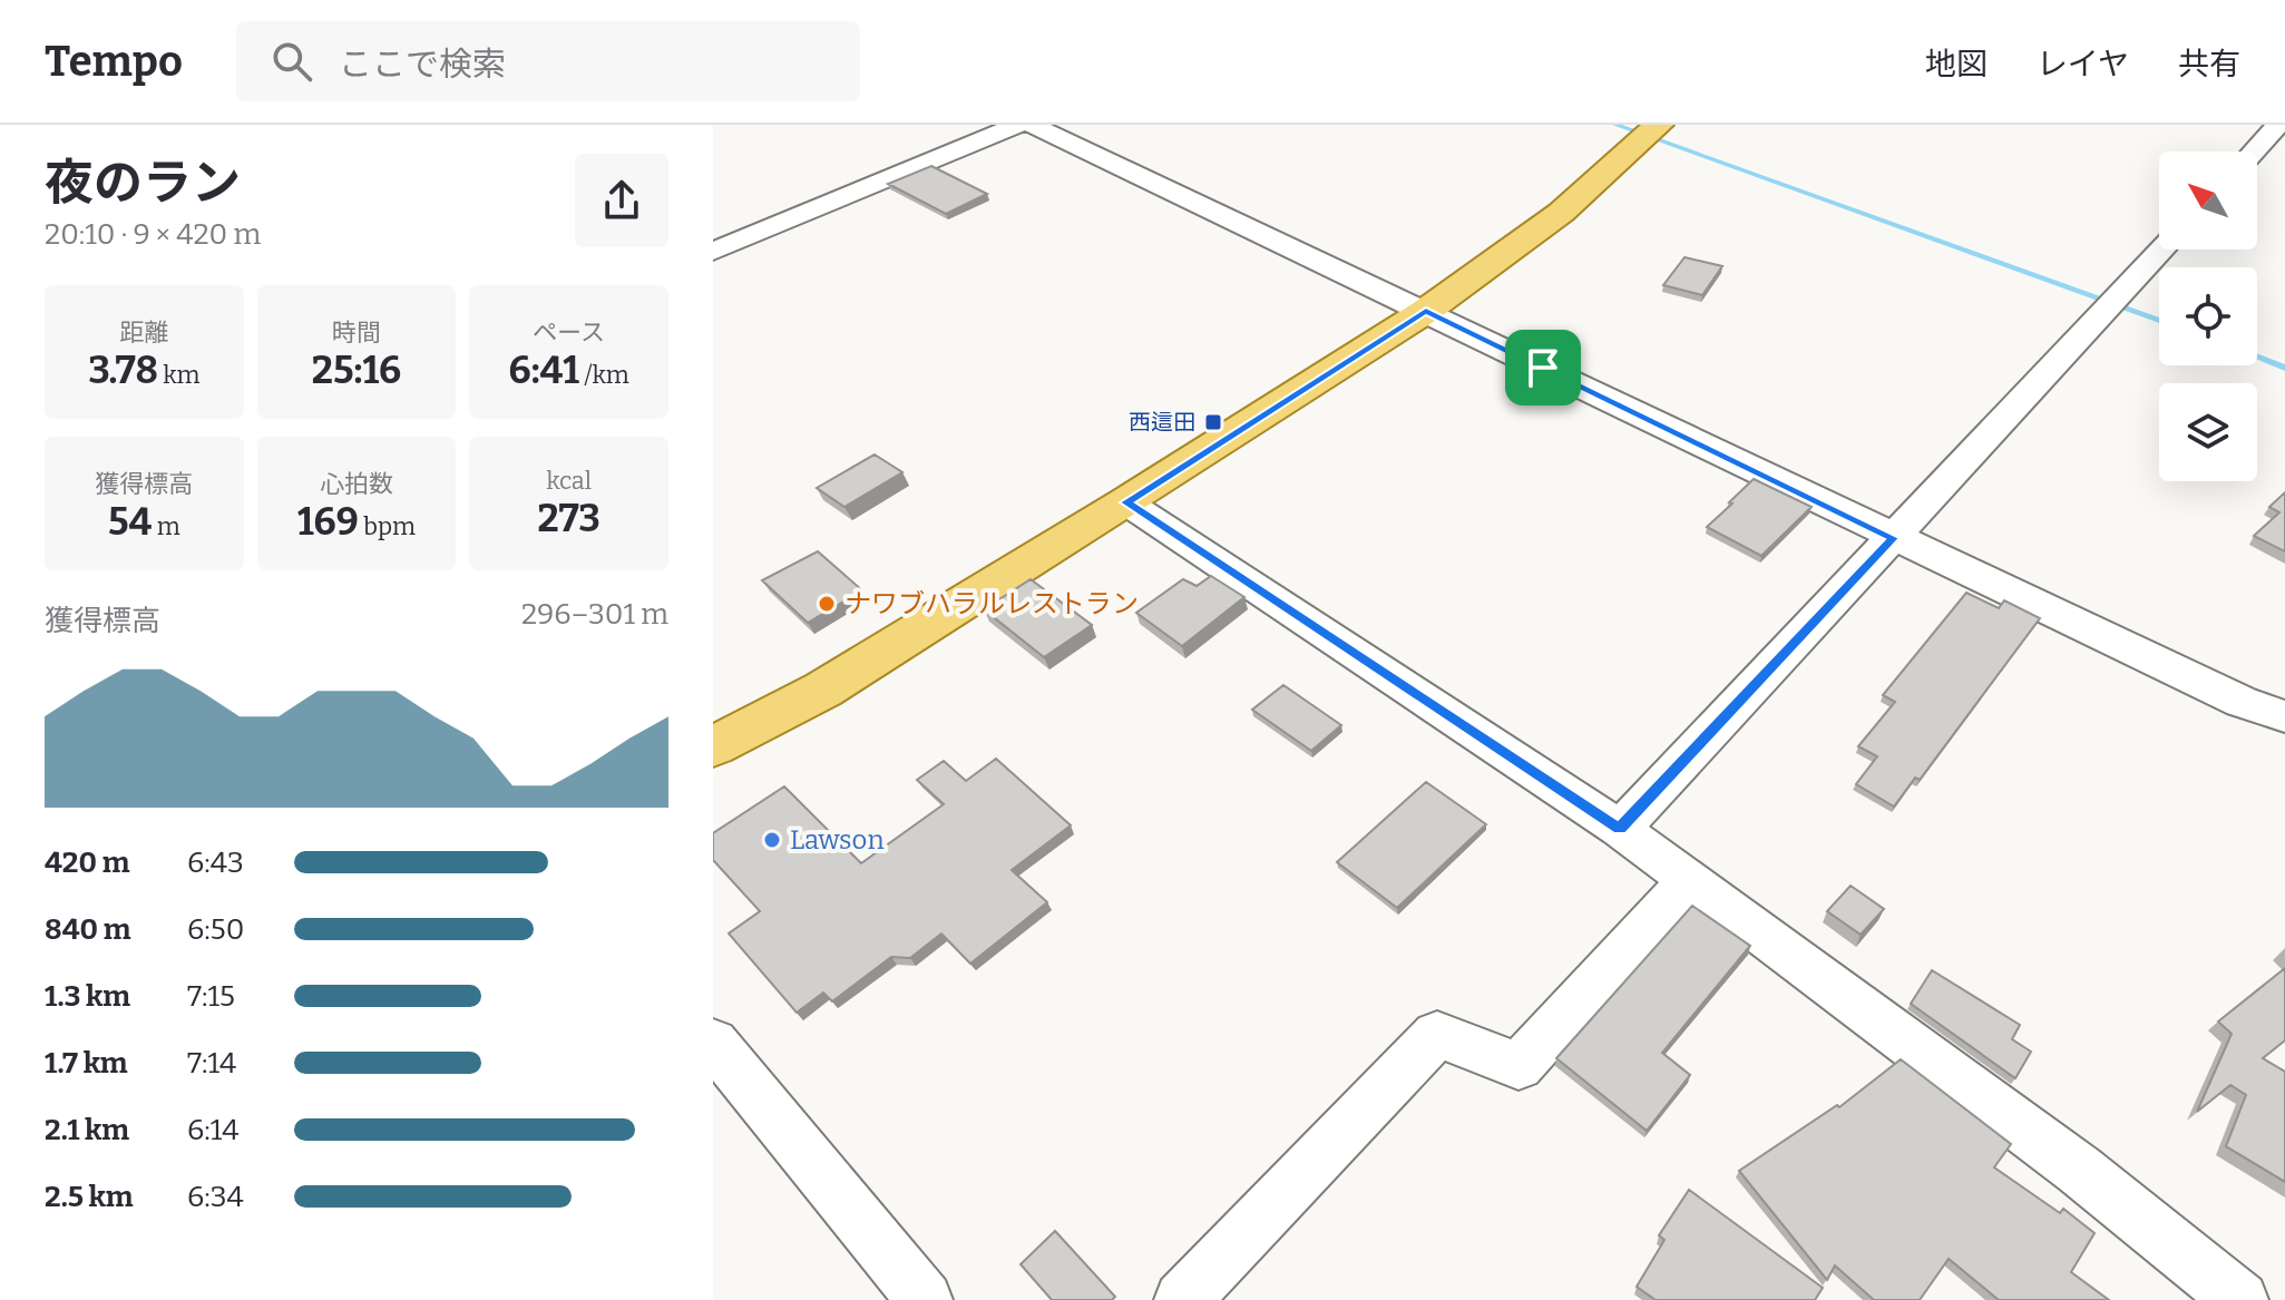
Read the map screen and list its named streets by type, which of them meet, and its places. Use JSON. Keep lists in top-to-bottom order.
{
  "places": {
    "transit": ["西這田"],
    "other": ["ナワブハラルレストラン", "Lawson"]
  },
  "north": "top left",
  "page": {
    "header": "Tempo",
    "search": "ここで検索",
    "nav": ["地図", "レイヤ", "共有"],
    "heading": ["夜のラン", "20:10 · 9 × 420 m"],
    "stats": [
      ["距離", "3.78 km"],
      ["時間", "25:16"],
      ["ペース", "6:41 /km"],
      ["獲得標高", "54 m"],
      ["心拍数", "169 bpm"],
      ["kcal", "273"]
    ],
    "chart": ["獲得標高", "296–301 m"],
    "list": [
      {
        "name": "420 m",
        "note": "6:43"
      },
      {
        "name": "840 m",
        "note": "6:50"
      },
      {
        "name": "1.3 km",
        "note": "7:15"
      },
      {
        "name": "1.7 km",
        "note": "7:14"
      },
      {
        "name": "2.1 km",
        "note": "6:14"
      },
      {
        "name": "2.5 km",
        "note": "6:34"
      }
    ]
  }
}
